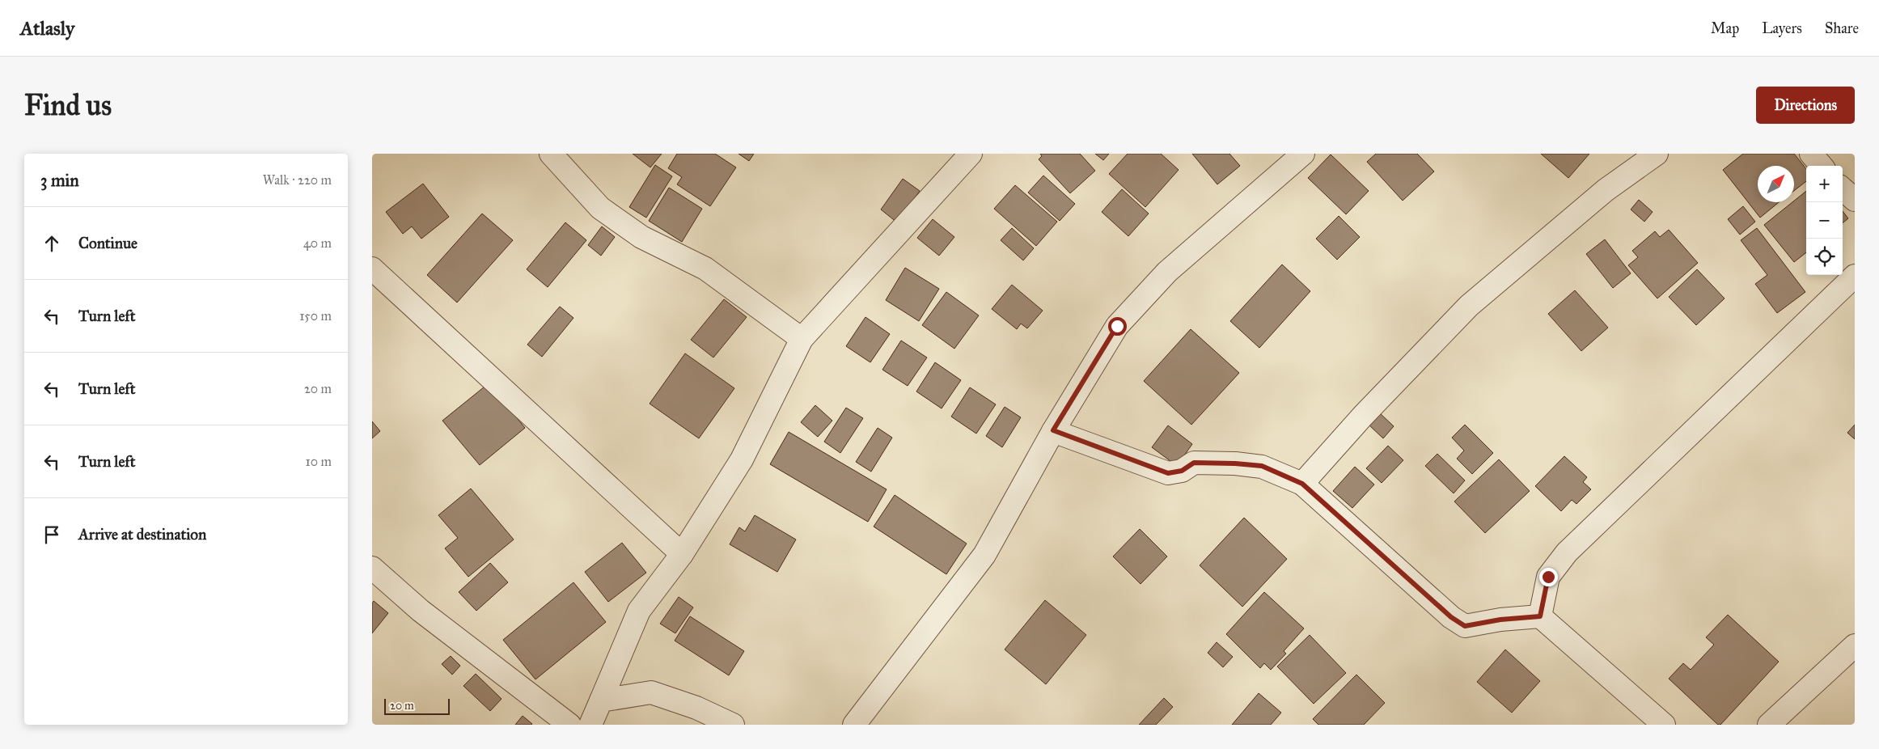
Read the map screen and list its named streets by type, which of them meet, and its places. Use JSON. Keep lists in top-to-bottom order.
{
  "scale_bar": "20 m",
  "north": "top right",
  "page": {
    "header": "Atlasly",
    "nav": ["Map", "Layers", "Share"],
    "buttons": "Directions",
    "title": "Find us",
    "heading": ["3 min", "Walk · 220 m"],
    "map_buttons": ["+", "−"],
    "list": [
      ["Continue", "40 m"],
      ["Turn left", "150 m"],
      ["Turn left", "20 m"],
      ["Turn left", "10 m"],
      "Arrive at destination"
    ],
    "scale": "20 m"
  }
}
